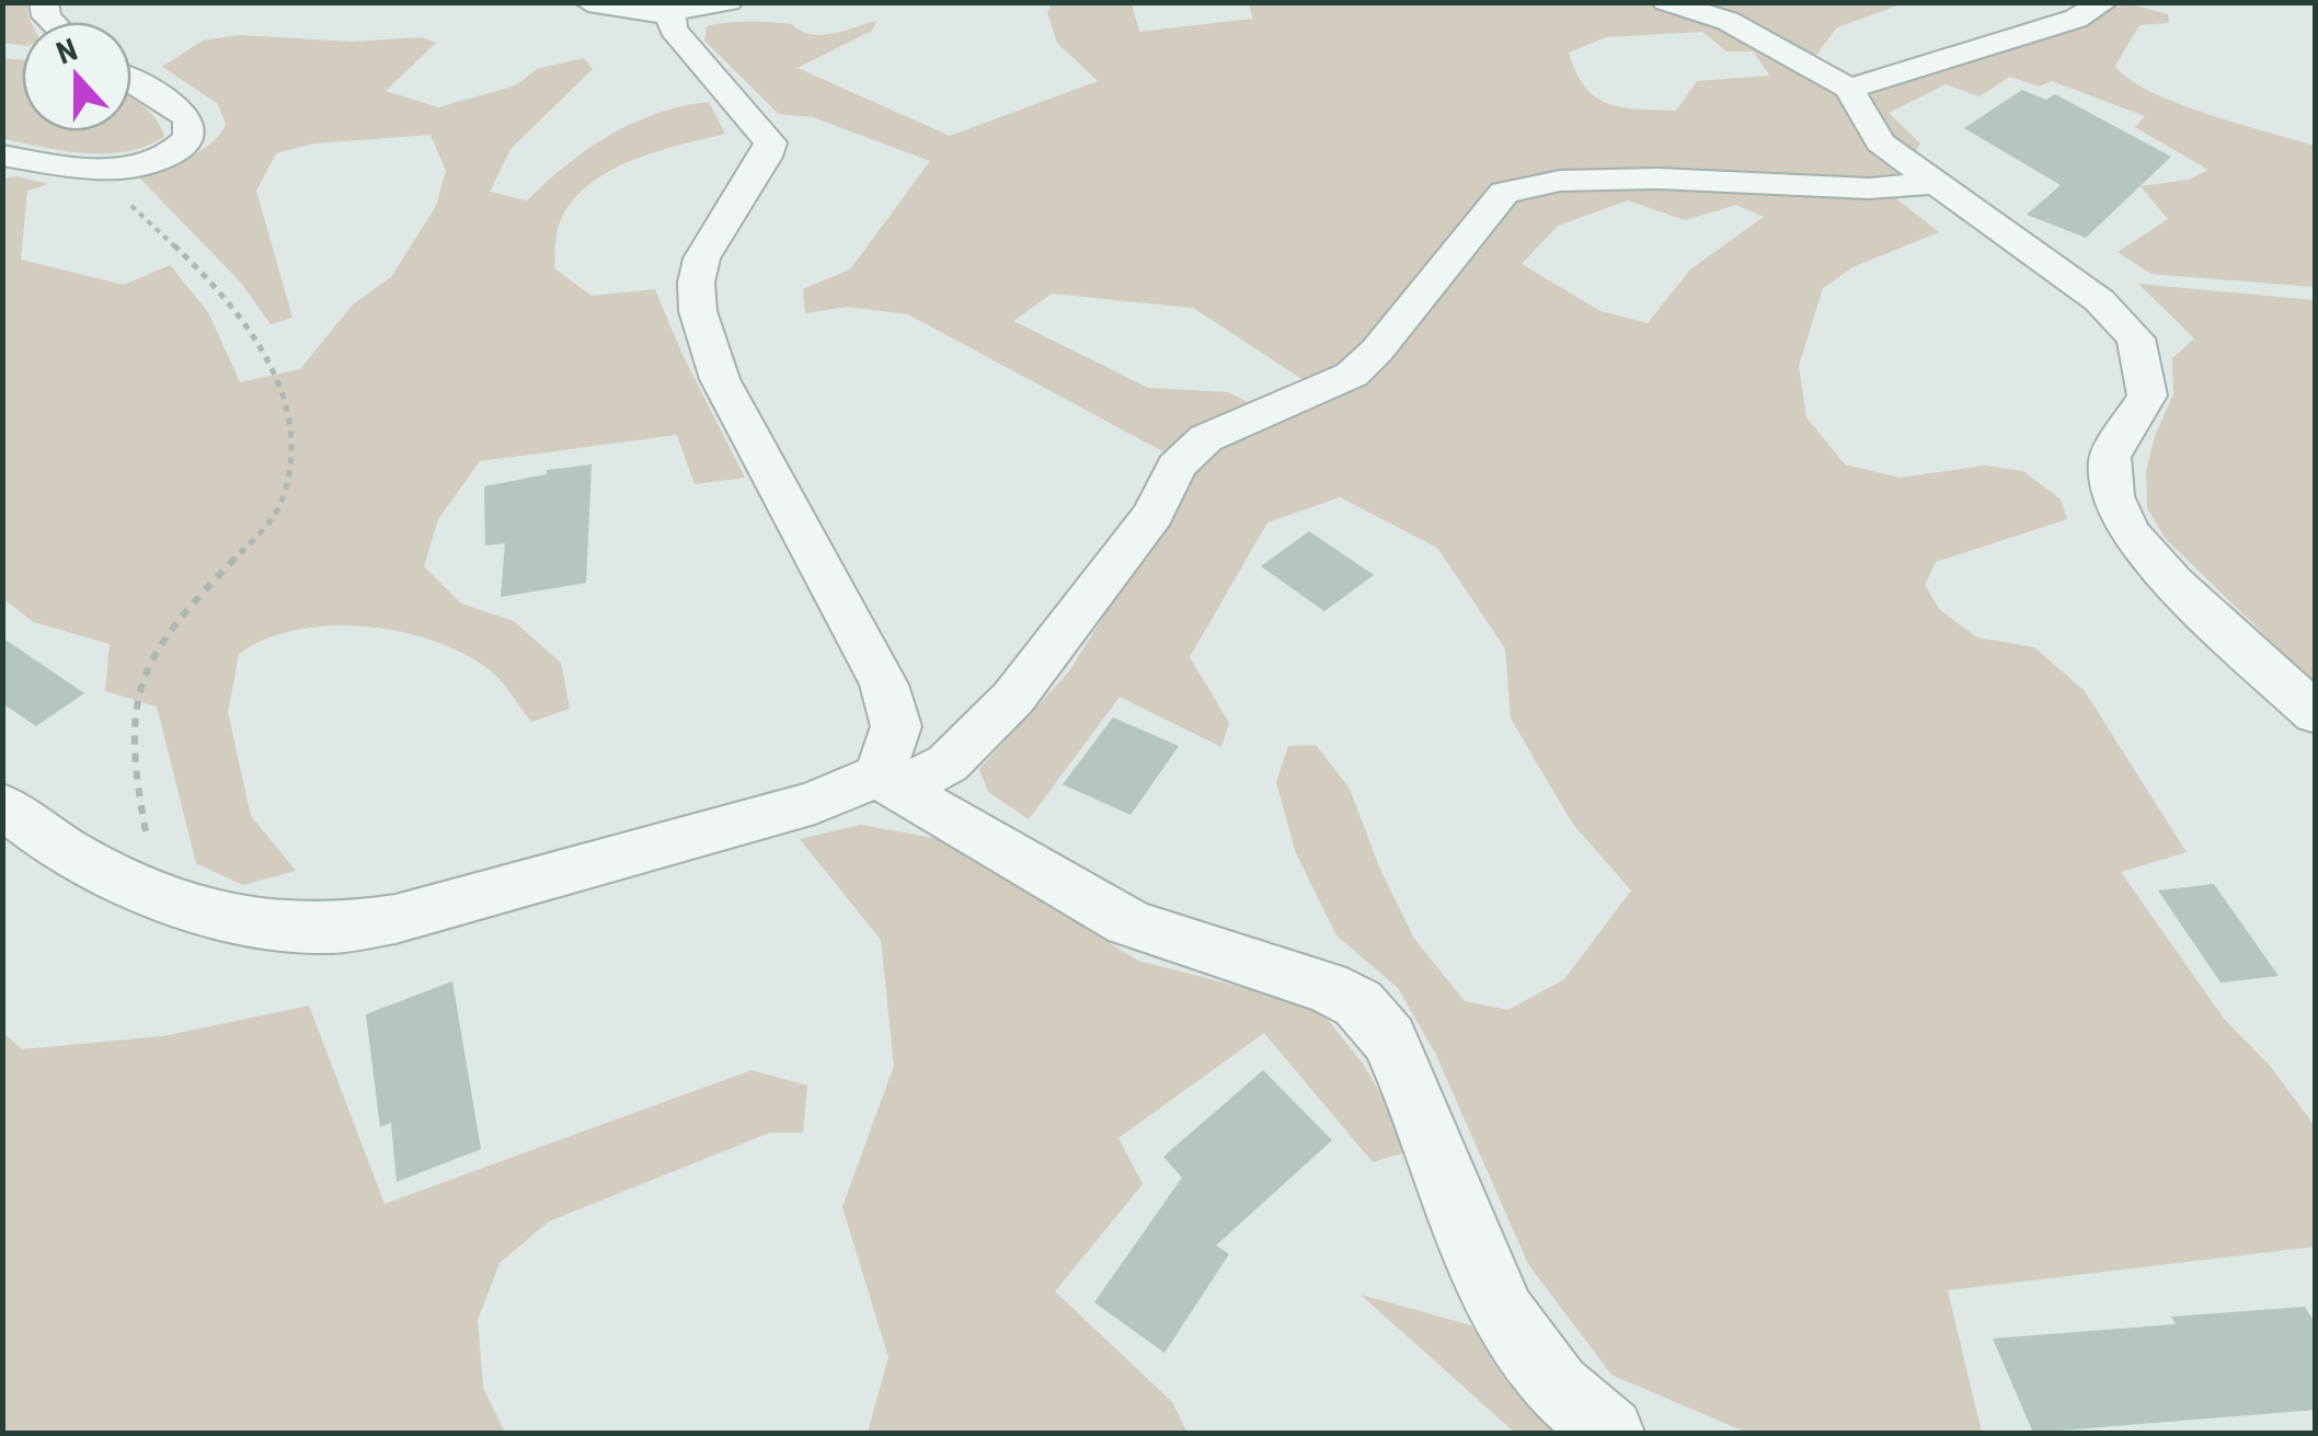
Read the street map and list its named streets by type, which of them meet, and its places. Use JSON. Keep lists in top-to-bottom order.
{
  "north": "top"
}
